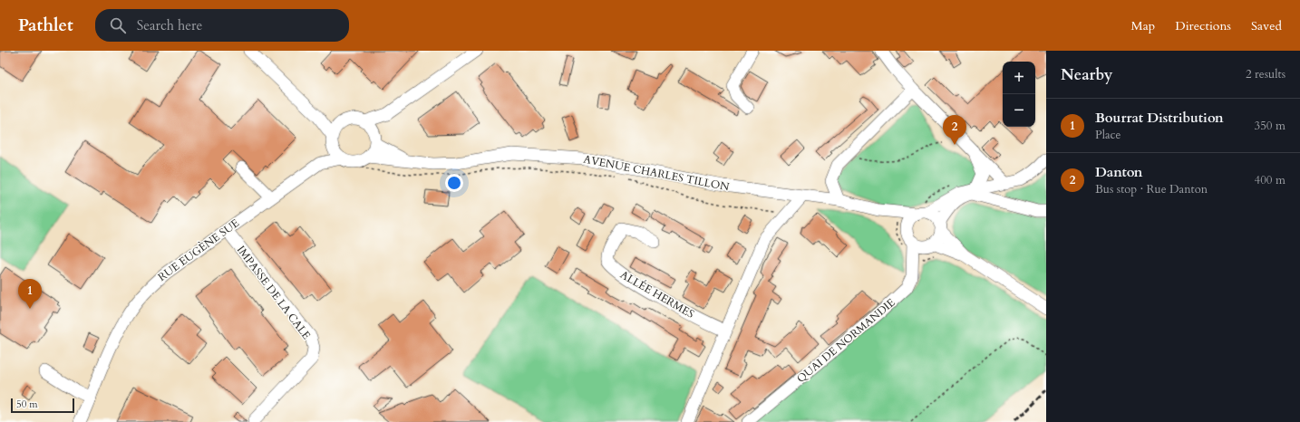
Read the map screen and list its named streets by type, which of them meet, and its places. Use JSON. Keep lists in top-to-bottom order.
{
  "streets": {
    "street": [
      "AVENUE CHARLES TILLON",
      "RUE EUGÈNE SUE",
      "IMPASSE DE LA CALE",
      "ALLÉE HERMES",
      "QUAI DE NORMANDIE"
    ]
  },
  "crossings": [
    ["AVENUE CHARLES TILLON", "RUE EUGÈNE SUE"],
    ["AVENUE CHARLES TILLON", "QUAI DE NORMANDIE"],
    ["RUE EUGÈNE SUE", "IMPASSE DE LA CALE"]
  ],
  "scale_bar": "50 m",
  "page": {
    "header": "Pathlet",
    "search": "Search here",
    "nav": ["Map", "Directions", "Saved"],
    "heading": ["Nearby", "2 results"],
    "map_buttons": ["+", "−"],
    "list": [
      {
        "mark": "1",
        "name": "Bourrat Distribution",
        "note": "Place",
        "value": "350 m"
      },
      {
        "mark": "2",
        "name": "Danton",
        "note": "Bus stop · Rue Danton",
        "value": "400 m"
      }
    ],
    "pins": ["2", "1"],
    "scale": "50 m"
  }
}
